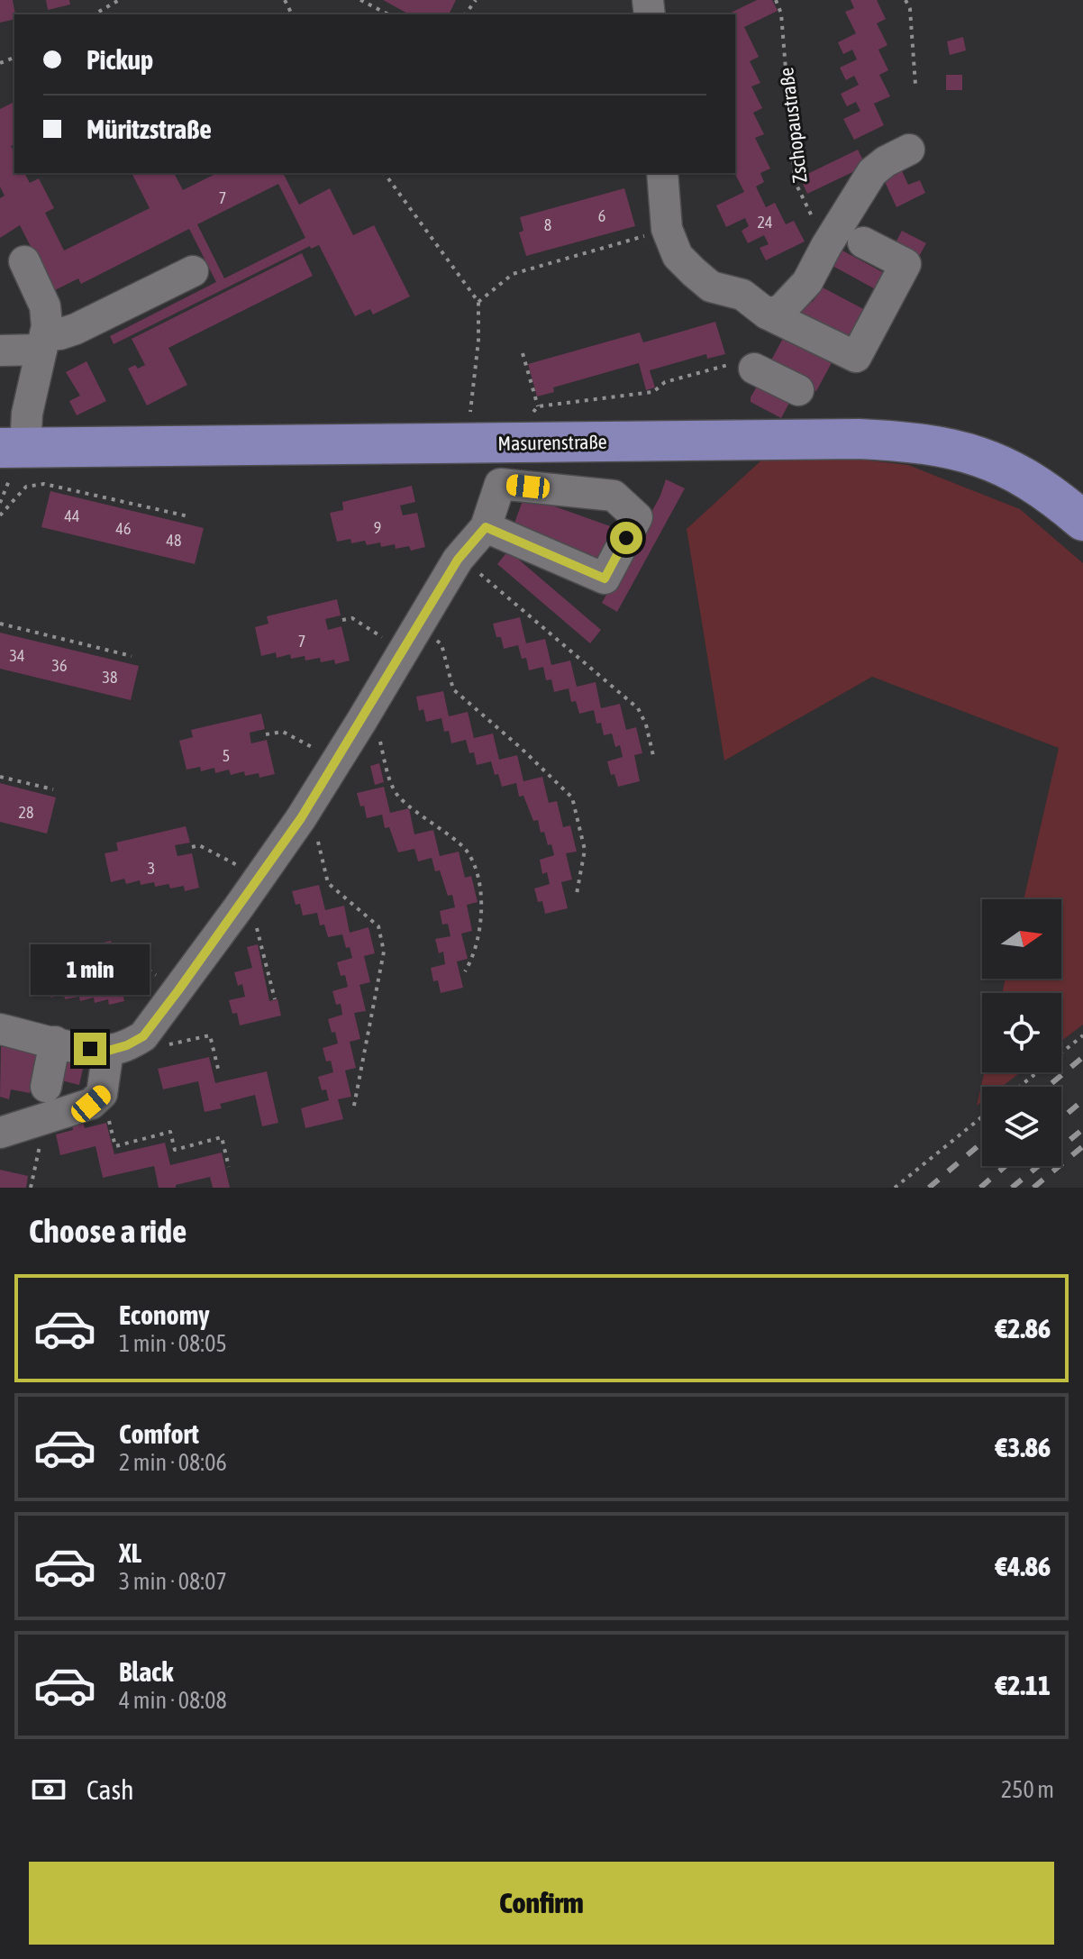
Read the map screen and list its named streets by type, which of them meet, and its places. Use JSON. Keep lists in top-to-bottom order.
{
  "streets": {
    "main road": ["Masurenstraße"],
    "path": ["Zschopaustraße"]
  },
  "house_numbers": [
    "7",
    "6",
    "24",
    "8",
    "44",
    "9",
    "46",
    "48",
    "7",
    "34",
    "36",
    "38",
    "5",
    "28",
    "3"
  ],
  "north": "right",
  "page": {
    "banner": ["Pickup", "Müritzstraße"],
    "bubble": "1 min",
    "heading": "Choose a ride",
    "list": [
      {
        "name": "Economy",
        "note": "1 min · 08:05",
        "value": "€2.86"
      },
      {
        "name": "Comfort",
        "note": "2 min · 08:06",
        "value": "€3.86"
      },
      {
        "name": "XL",
        "note": "3 min · 08:07",
        "value": "€4.86"
      },
      {
        "name": "Black",
        "note": "4 min · 08:08",
        "value": "€2.11"
      }
    ],
    "pay": ["Cash", "250 m"],
    "buttons": "Confirm"
  }
}
